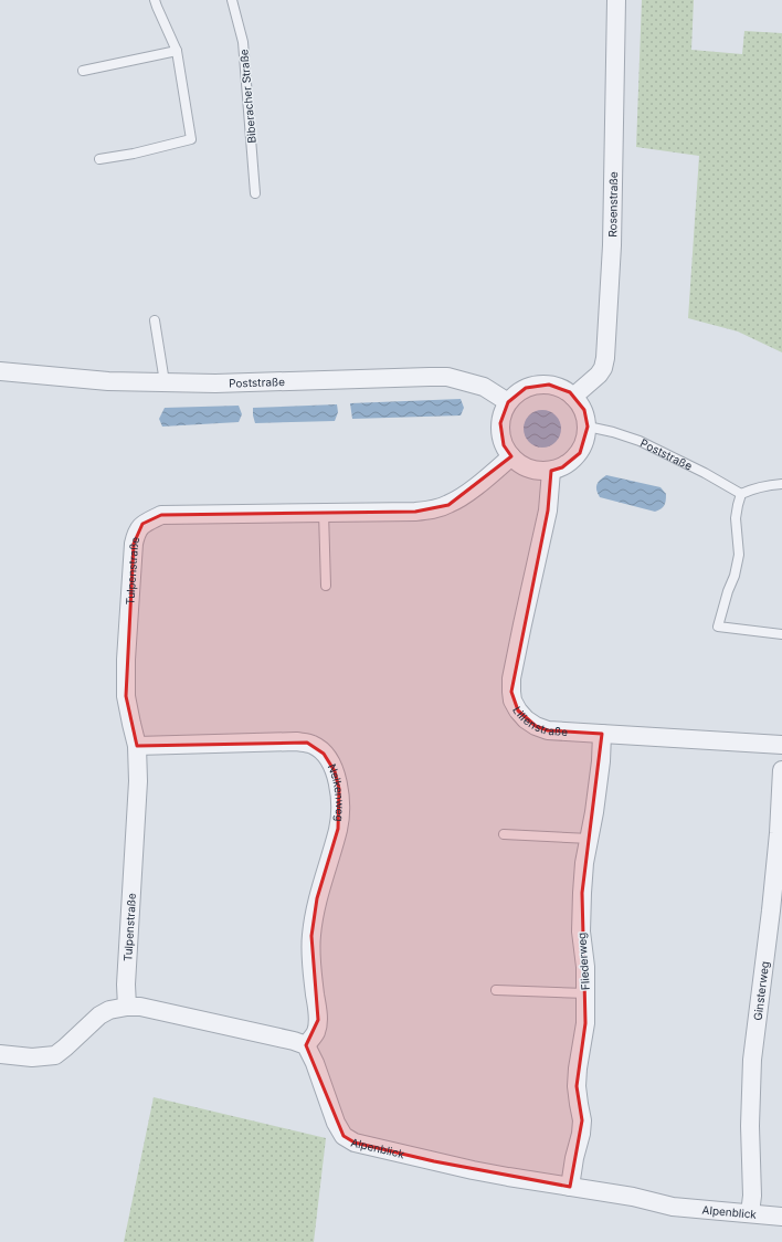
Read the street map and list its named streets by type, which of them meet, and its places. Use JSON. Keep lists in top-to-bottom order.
{
  "streets": {
    "street": [
      "Rosenstraße",
      "Poststraße",
      "Tulpenstraße",
      "Lilienstraße",
      "Nelkenweg",
      "Fliederweg",
      "Ginsterweg",
      "Alpenblick"
    ],
    "lane": ["Biberacher Straße"]
  },
  "crossings": [
    ["Rosenstraße", "Poststraße"],
    ["Rosenstraße", "Tulpenstraße"],
    ["Rosenstraße", "Lilienstraße"],
    ["Poststraße", "Tulpenstraße"],
    ["Poststraße", "Lilienstraße"],
    ["Tulpenstraße", "Lilienstraße"],
    ["Tulpenstraße", "Nelkenweg"],
    ["Lilienstraße", "Fliederweg"],
    ["Nelkenweg", "Alpenblick"],
    ["Fliederweg", "Alpenblick"],
    ["Ginsterweg", "Alpenblick"]
  ]
}
